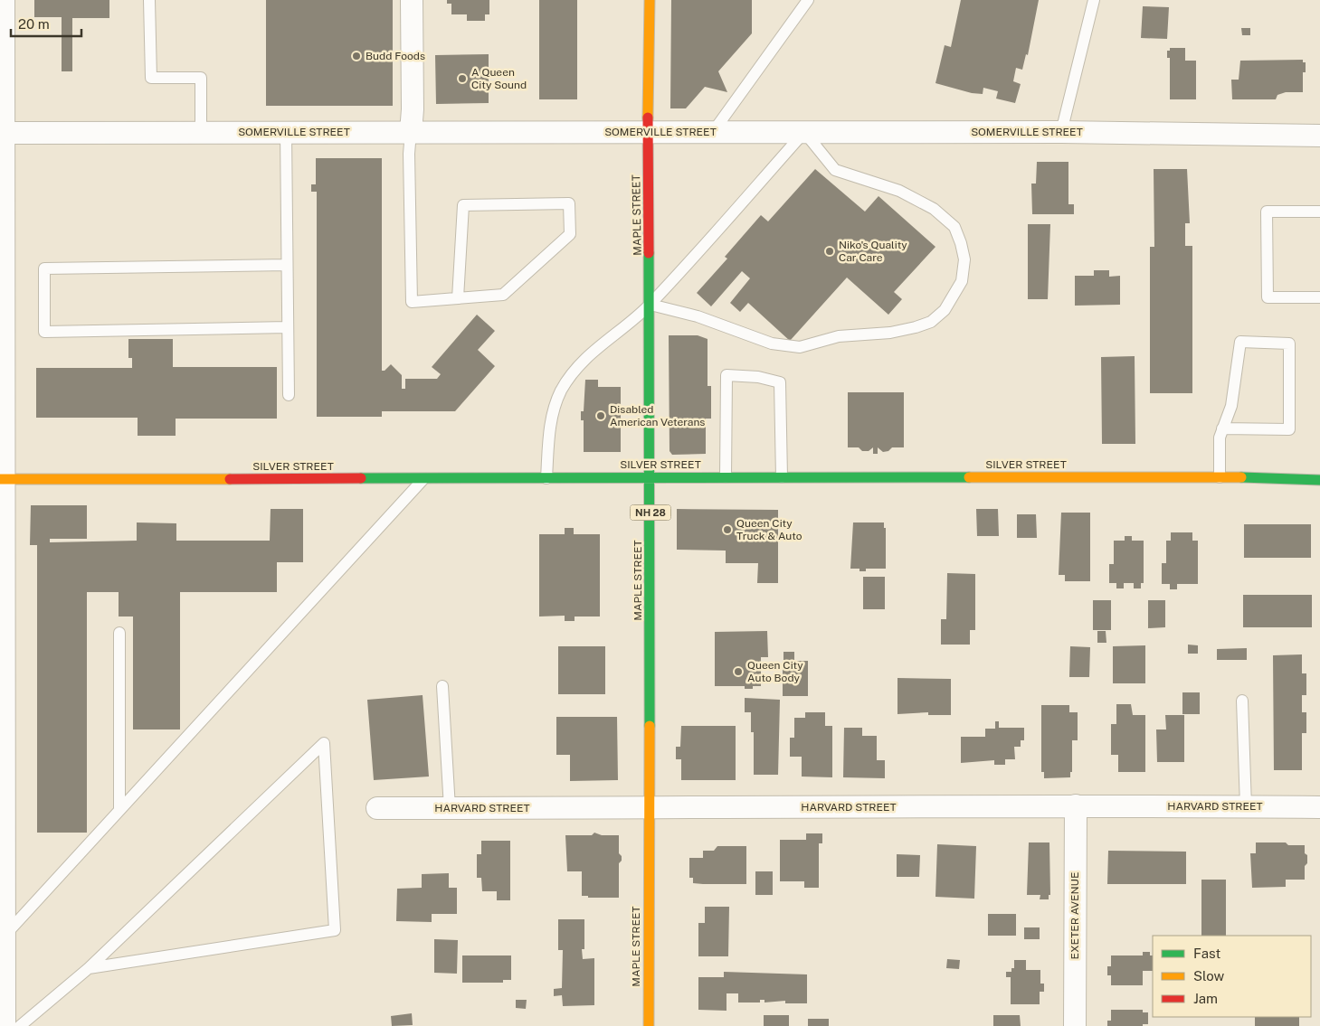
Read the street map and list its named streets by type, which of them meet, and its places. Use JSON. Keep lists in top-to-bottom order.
{
  "streets": {
    "street": [
      "SOMERVILLE STREET",
      "MAPLE STREET",
      "SILVER STREET",
      "NH 28",
      "HARVARD STREET",
      "EXETER AVENUE"
    ]
  },
  "crossings": [
    ["SOMERVILLE STREET", "MAPLE STREET"],
    ["MAPLE STREET", "SILVER STREET"],
    ["MAPLE STREET", "HARVARD STREET"],
    ["HARVARD STREET", "EXETER AVENUE"]
  ],
  "places": [
    "Budd Foods",
    "A Queen City Sound",
    "Niko's Quality Car Care",
    "Disabled American Veterans",
    "Queen City Truck & Auto",
    "Queen City Auto Body"
  ],
  "legend": ["Fast", "Slow", "Jam"],
  "scale_bar": "20 m"
}
